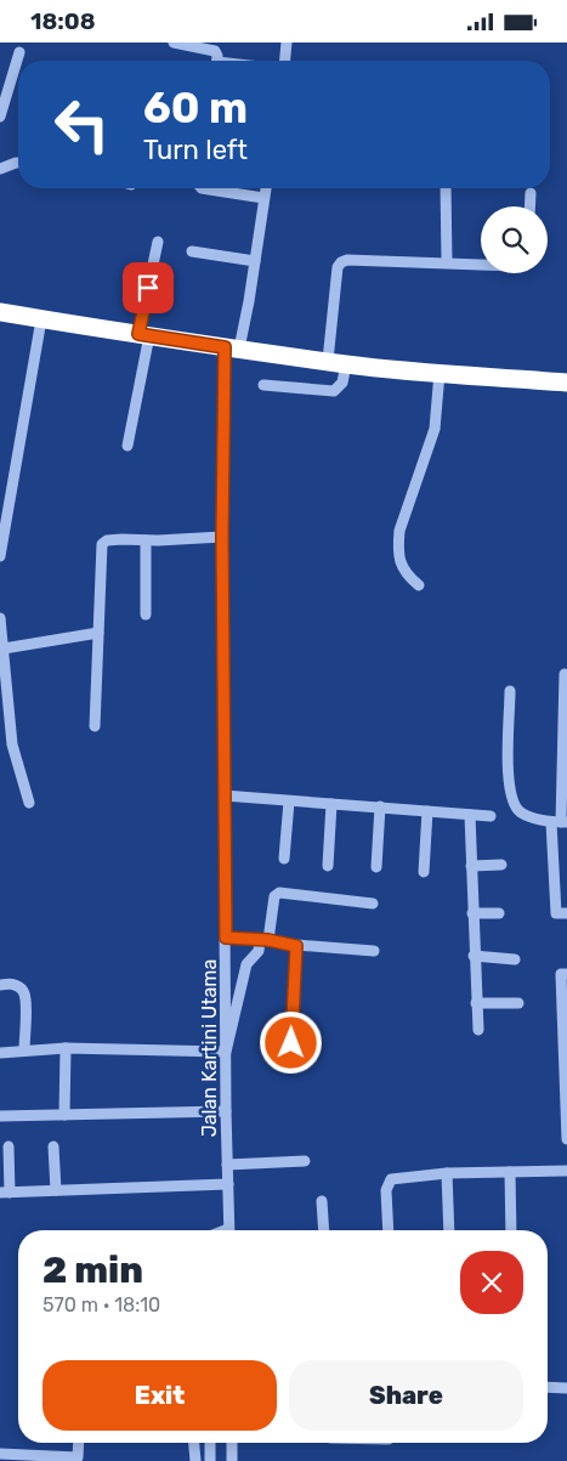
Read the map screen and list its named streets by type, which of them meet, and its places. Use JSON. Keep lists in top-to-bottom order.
{
  "streets": {
    "street": ["Jalan Kartini Utama"]
  },
  "page": {
    "status": "18:08",
    "turn": ["60 m", "Turn left"],
    "heading": ["2 min", "570 m · 18:10"],
    "buttons": ["Exit", "Share"]
  }
}
